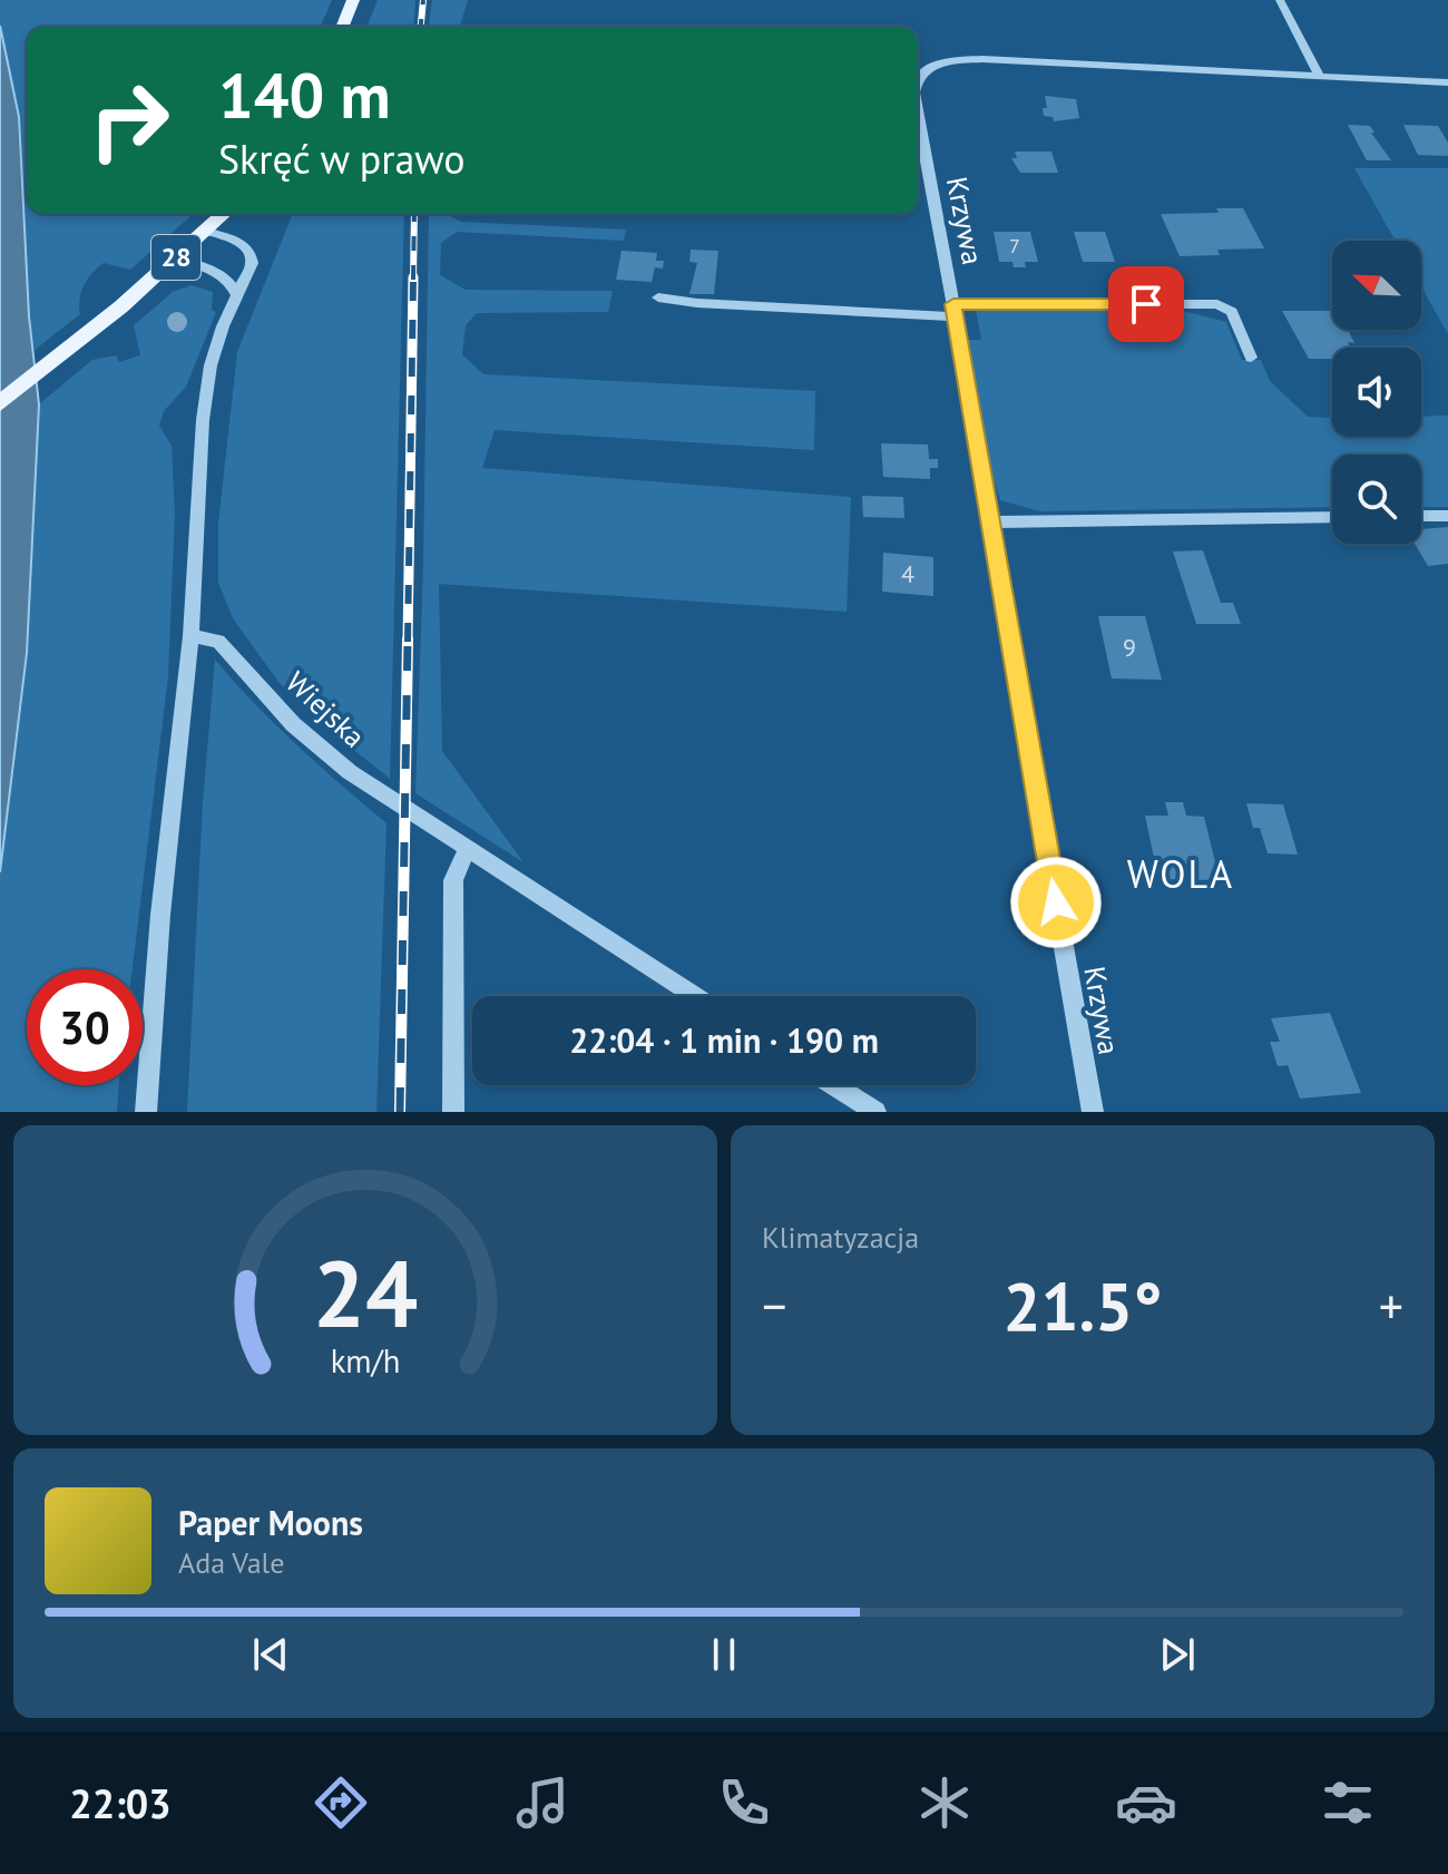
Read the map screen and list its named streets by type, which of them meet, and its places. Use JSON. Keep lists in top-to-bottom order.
{
  "streets": {
    "main road": ["28"],
    "street": ["Krzywa", "Wiejska"]
  },
  "districts": ["WOLA"],
  "house_numbers": ["7", "4", "9"],
  "north": "top left",
  "page": {
    "turn": ["140 m", "Skręć w prawo"],
    "limit": "30",
    "trip": "22:04 · 1 min · 190 m",
    "tile": "Klimatyzacja",
    "heat": ["−", "21.5°", "+"],
    "song": ["Paper Moons", "Ada Vale"],
    "tabs": "22:03",
    "gauge": ["24", "km/h"]
  }
}
